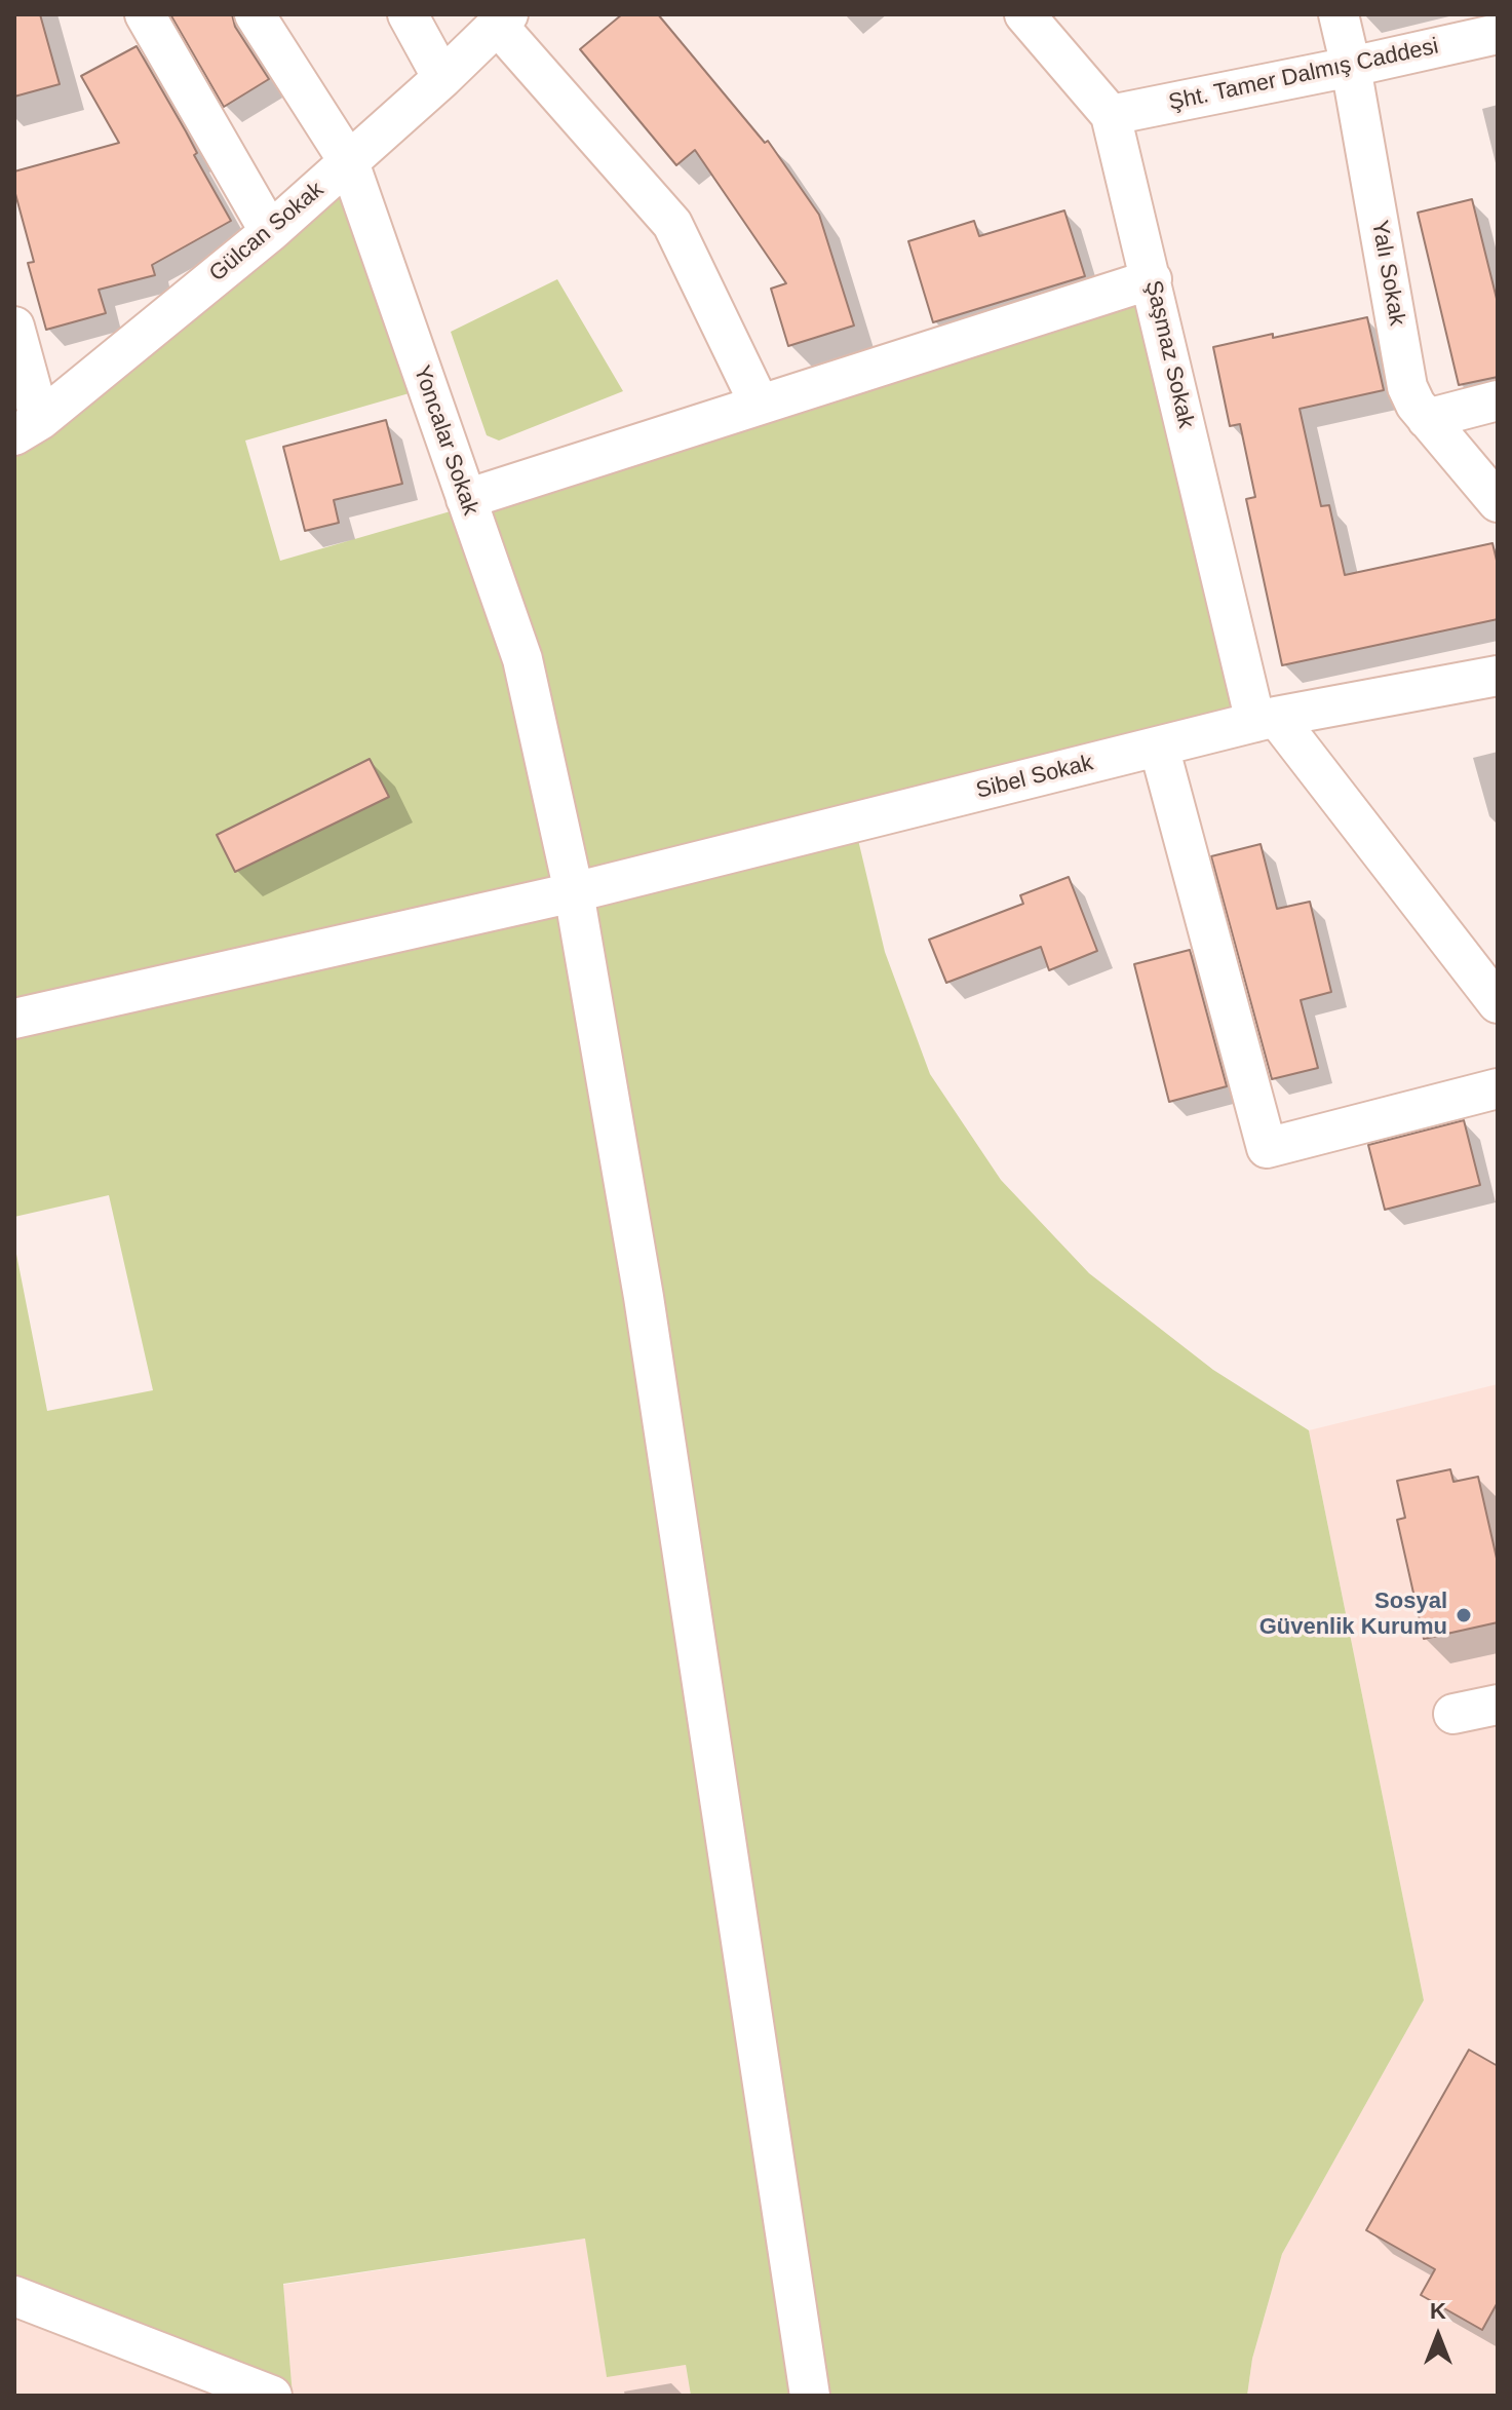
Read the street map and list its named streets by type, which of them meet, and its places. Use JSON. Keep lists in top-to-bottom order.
{
  "streets": {
    "street": [
      "Şht. Tamer Dalmış Caddesi",
      "Gülcan Sokak",
      "Yalı Sokak",
      "Şaşmaz Sokak",
      "Yoncalar Sokak",
      "Sibel Sokak"
    ]
  },
  "crossings": [
    ["Şht. Tamer Dalmış Caddesi", "Yalı Sokak"],
    ["Şht. Tamer Dalmış Caddesi", "Şaşmaz Sokak"],
    ["Gülcan Sokak", "Yoncalar Sokak"],
    ["Şaşmaz Sokak", "Sibel Sokak"],
    ["Yoncalar Sokak", "Sibel Sokak"]
  ],
  "places": ["Sosyal Güvenlik Kurumu"],
  "north": "top"
}
